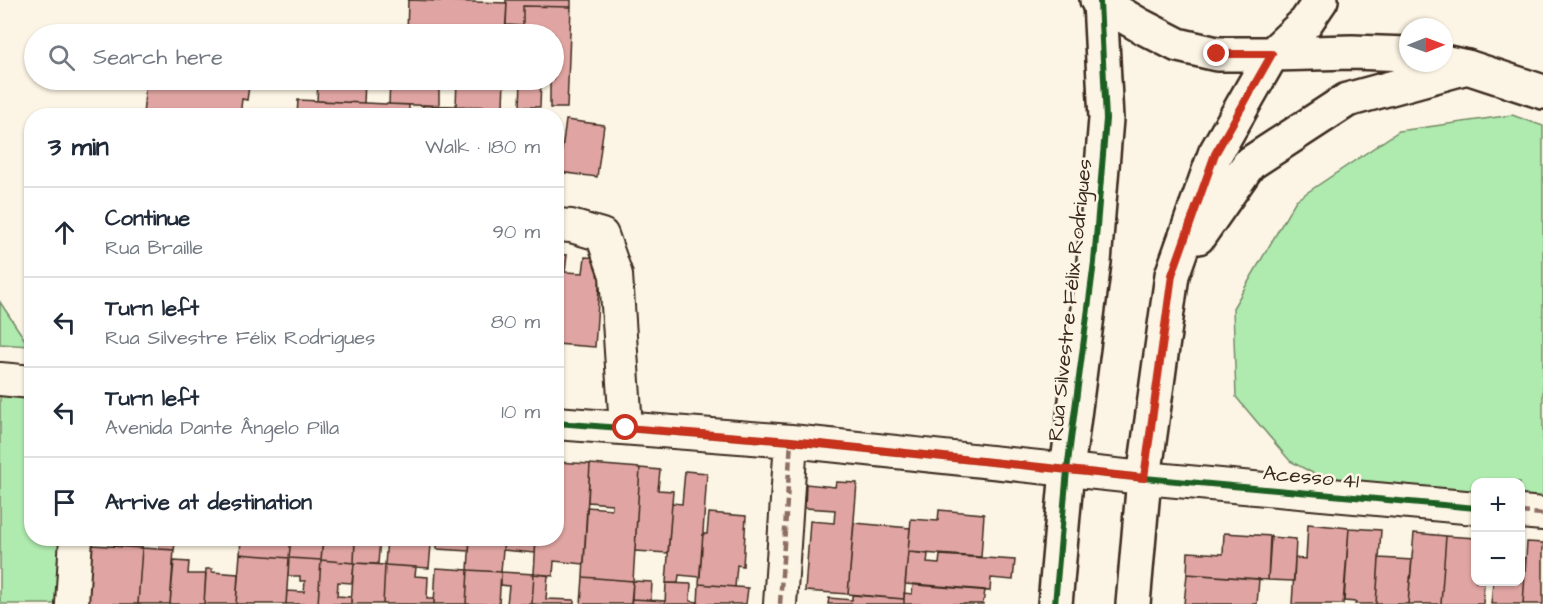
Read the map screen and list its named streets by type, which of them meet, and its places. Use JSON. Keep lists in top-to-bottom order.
{
  "streets": {
    "street": ["Rua Silvestre Félix Rodrigues", "Acesso 41"]
  },
  "crossings": [
    ["Rua Silvestre Félix Rodrigues", "Acesso 41"]
  ],
  "north": "right",
  "page": {
    "search": "Search here",
    "heading": ["3 min", "Walk · 180 m"],
    "list": [
      ["Continue", "Rua Braille", "90 m"],
      ["Turn left", "Rua Silvestre Félix Rodrigues", "80 m"],
      ["Turn left", "Avenida Dante Ângelo Pilla", "10 m"],
      "Arrive at destination"
    ],
    "map_buttons": ["+", "−"]
  }
}
